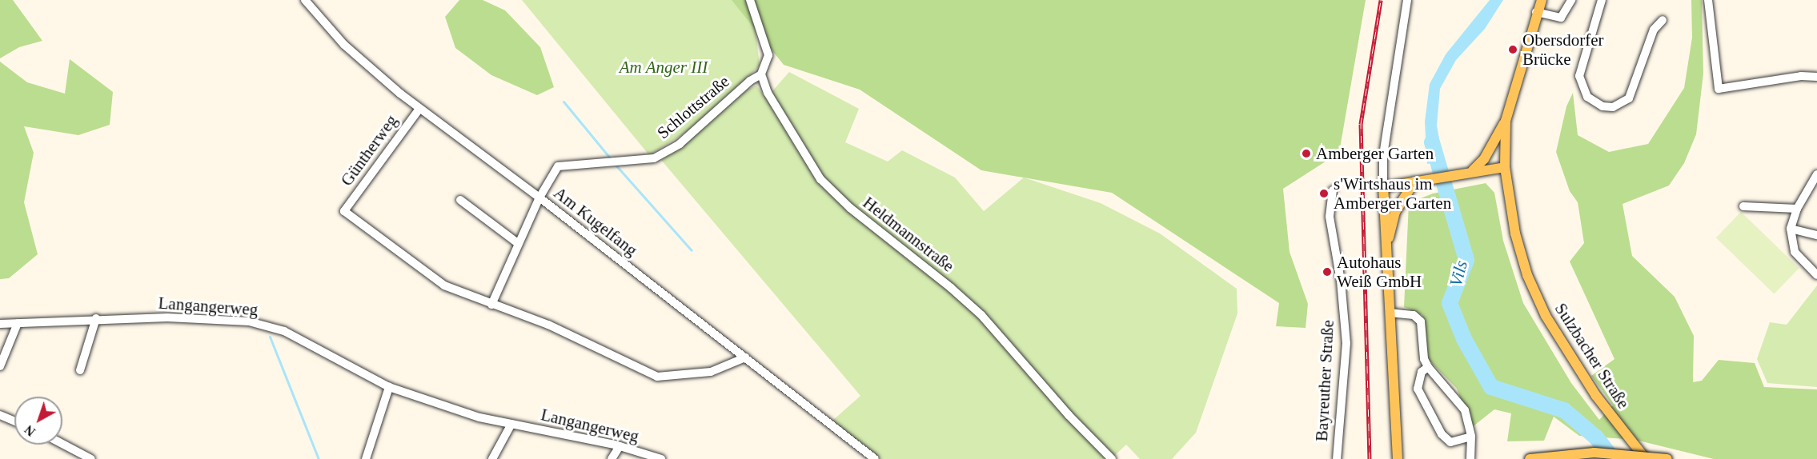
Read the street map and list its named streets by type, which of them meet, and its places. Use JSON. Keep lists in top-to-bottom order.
{
  "streets": {
    "main road": ["Sulzbacher Straße"],
    "street": [
      "Schlottstraße",
      "Güntherweg",
      "Am Kugelfang",
      "Heldmannstraße",
      "Langangerweg",
      "Bayreuther Straße"
    ]
  },
  "crossings": [
    ["Schlottstraße", "Güntherweg"],
    ["Schlottstraße", "Am Kugelfang"],
    ["Schlottstraße", "Heldmannstraße"],
    ["Güntherweg", "Am Kugelfang"]
  ],
  "water": ["Vils"],
  "parks": ["Am Anger III"],
  "places": [
    "Obersdorfer Brücke",
    "Amberger Garten",
    "s'Wirtshaus im Amberger Garten",
    "Autohaus Weiß GmbH"
  ],
  "north": "bottom left"
}
